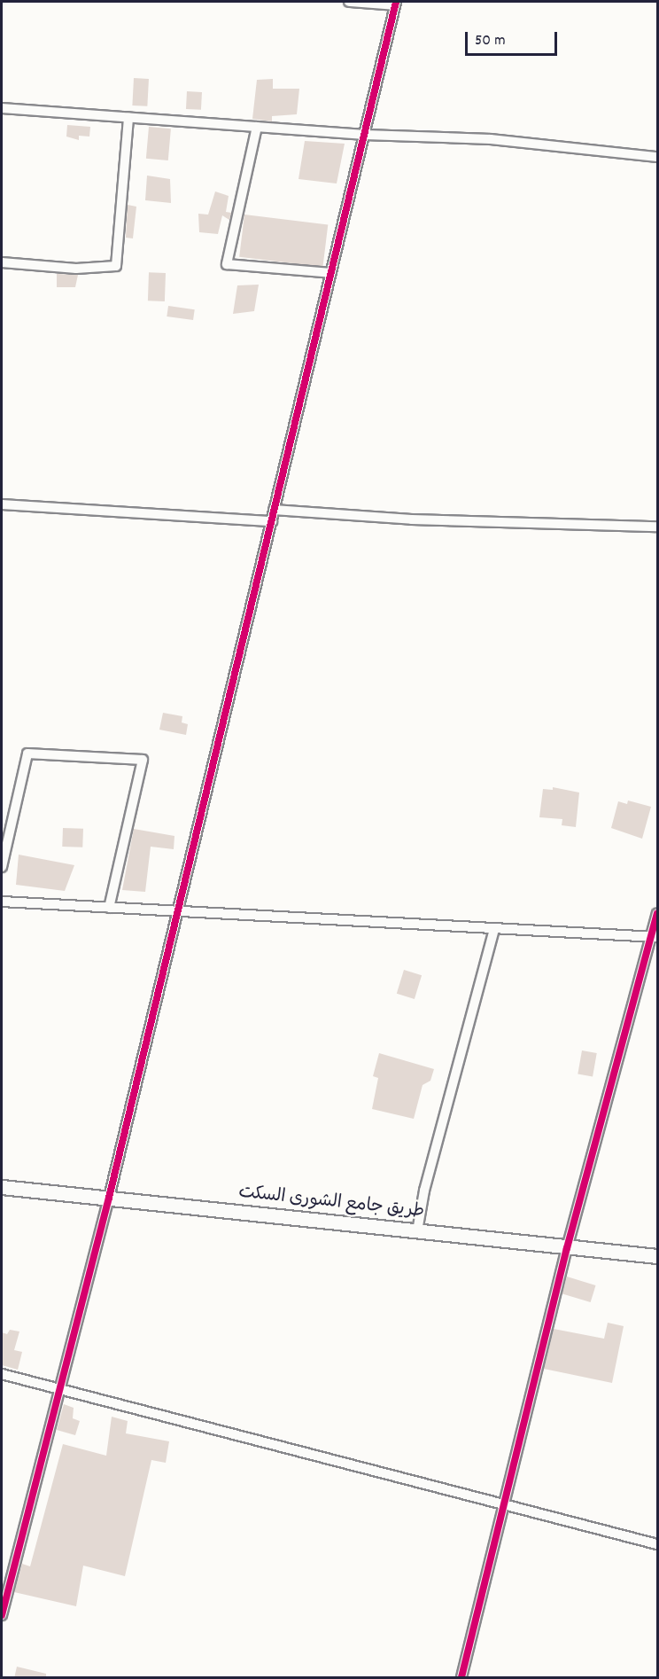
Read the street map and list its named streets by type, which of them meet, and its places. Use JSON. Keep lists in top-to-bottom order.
{
  "streets": {
    "main road": ["طريق جامع الشورى السكت"]
  },
  "scale_bar": "50 m"
}
